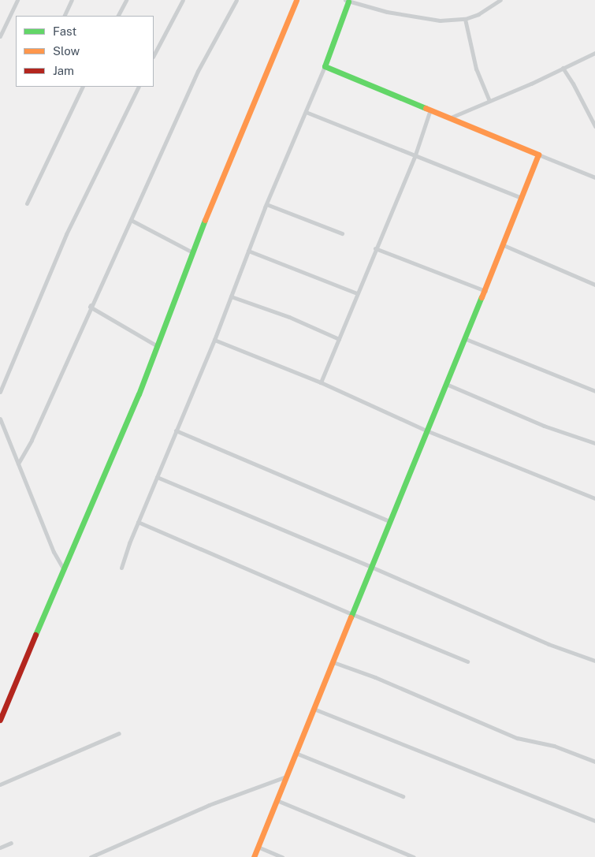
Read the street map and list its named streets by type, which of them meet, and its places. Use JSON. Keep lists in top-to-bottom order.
{
  "legend": ["Fast", "Slow", "Jam"]
}
